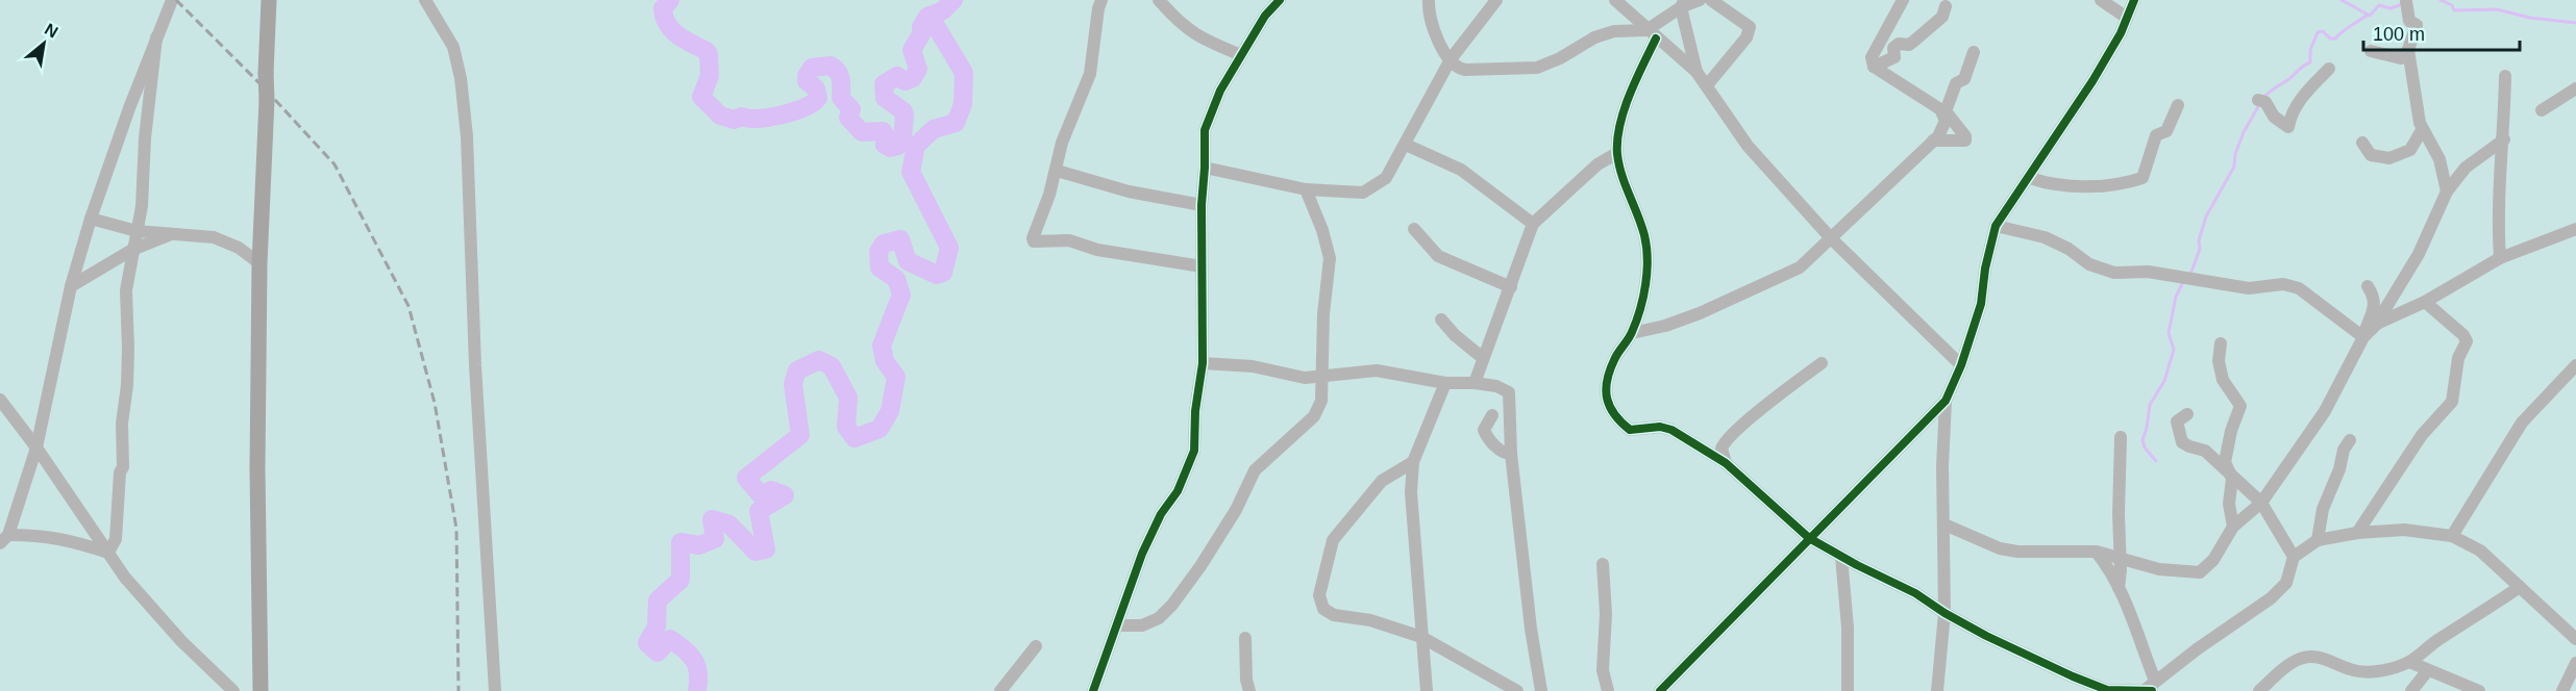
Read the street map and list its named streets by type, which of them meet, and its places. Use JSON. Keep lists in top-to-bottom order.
{
  "scale_bar": "100 m",
  "north": "top right"
}
